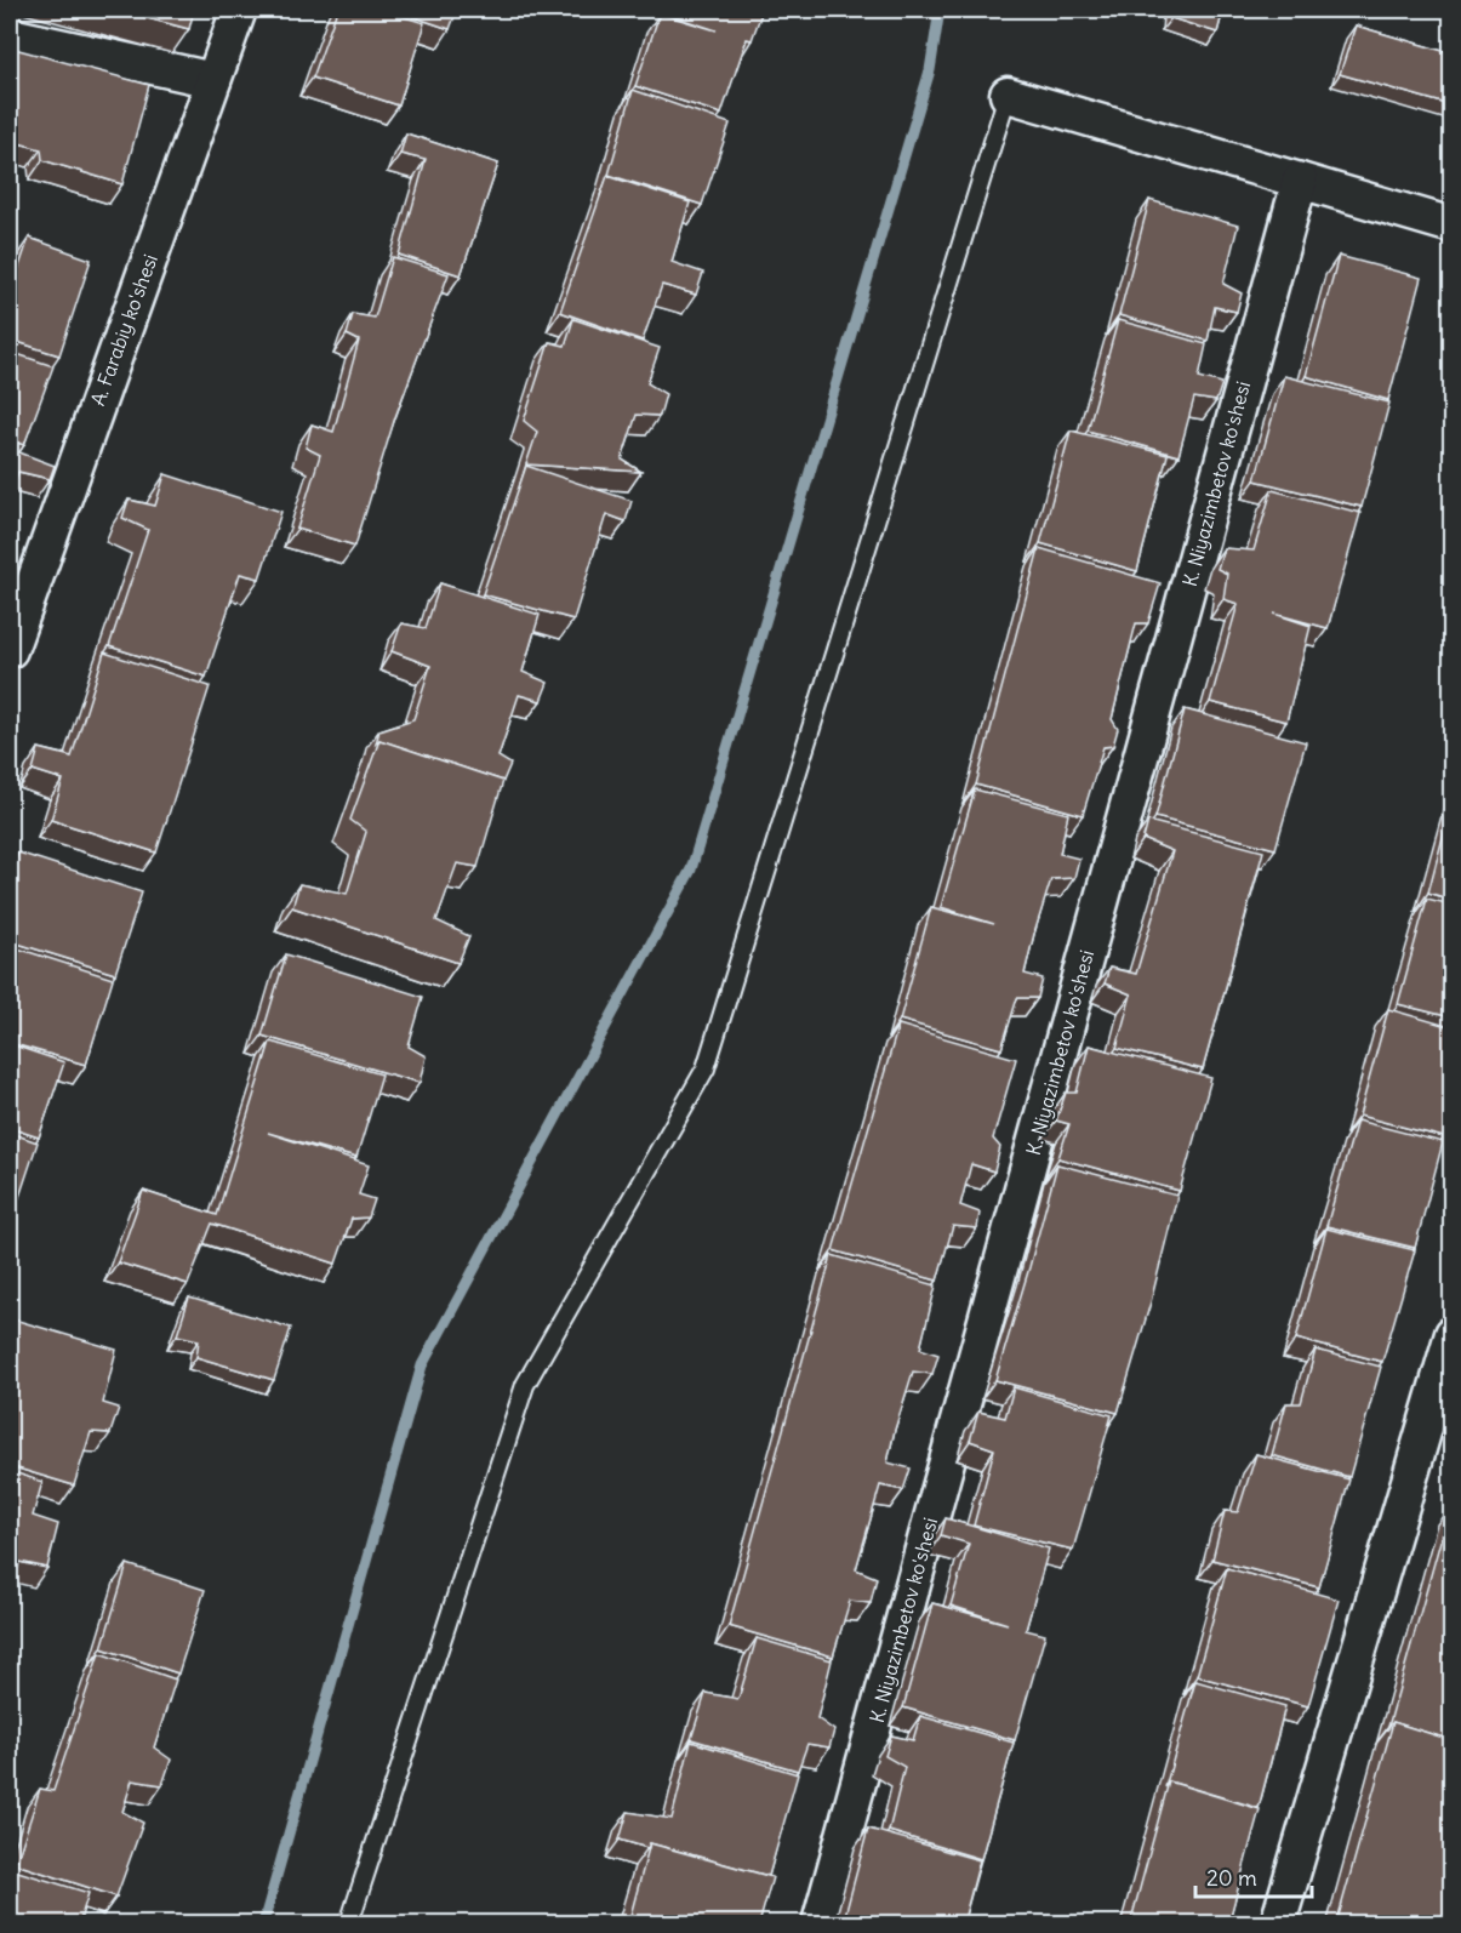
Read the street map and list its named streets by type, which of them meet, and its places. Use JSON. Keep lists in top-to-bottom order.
{
  "streets": {
    "street": ["A. Farabiy ko'shesi", "K. Niyazimbetov ko'shesi"]
  },
  "scale_bar": "20 m"
}
